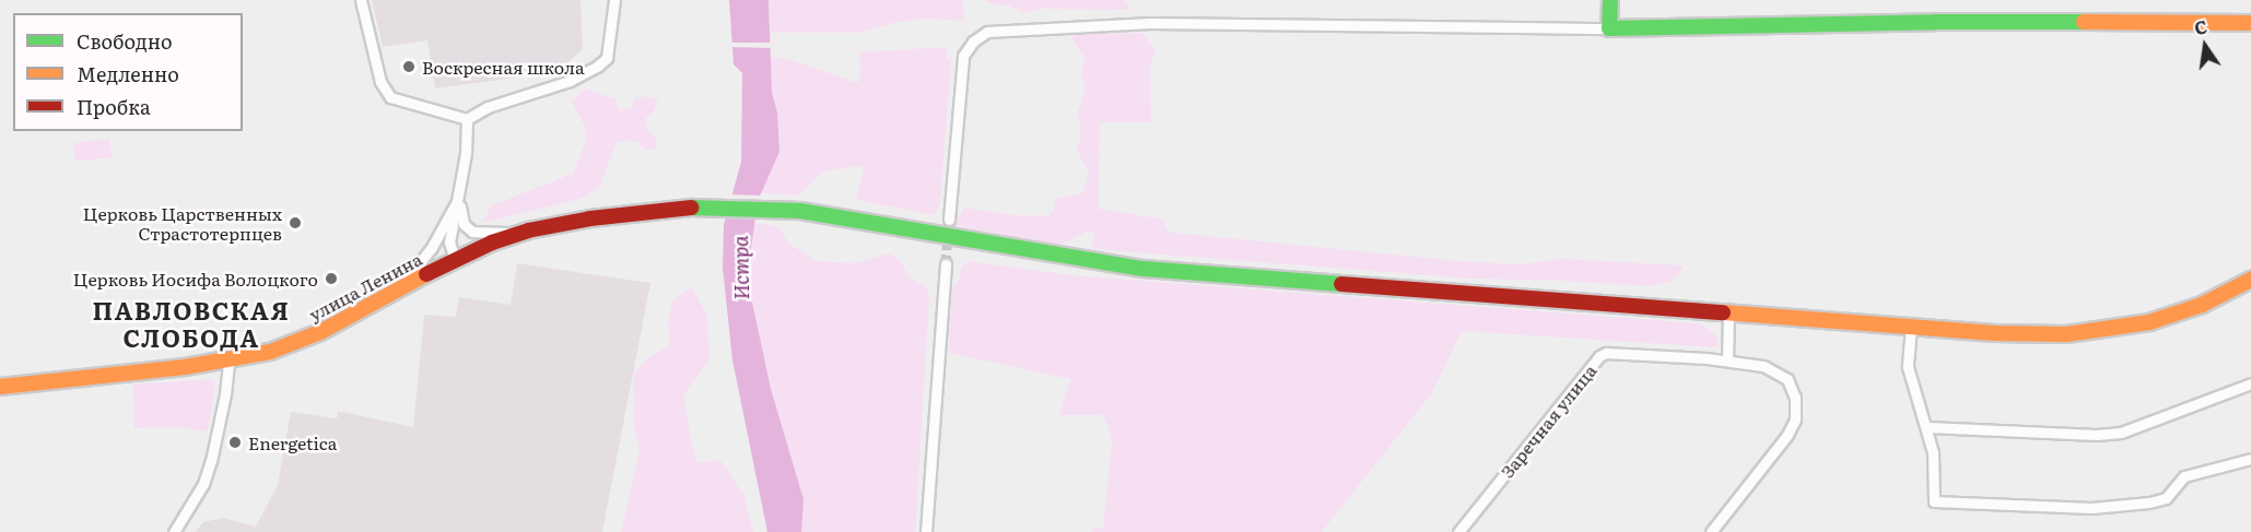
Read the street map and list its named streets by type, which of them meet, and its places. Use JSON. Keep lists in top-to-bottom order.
{
  "streets": {
    "main road": ["улица Ленина"],
    "street": ["Заречная улица"]
  },
  "districts": ["ПАВЛОВСКАЯ СЛОБОДА"],
  "water": ["Истра"],
  "places": [
    "Воскресная школа",
    "Церковь Царственных Страстотерпцев",
    "Церковь Иосифа Волоцкого",
    "Energetica"
  ],
  "legend": ["Свободно", "Медленно", "Пробка"],
  "north": "top"
}
